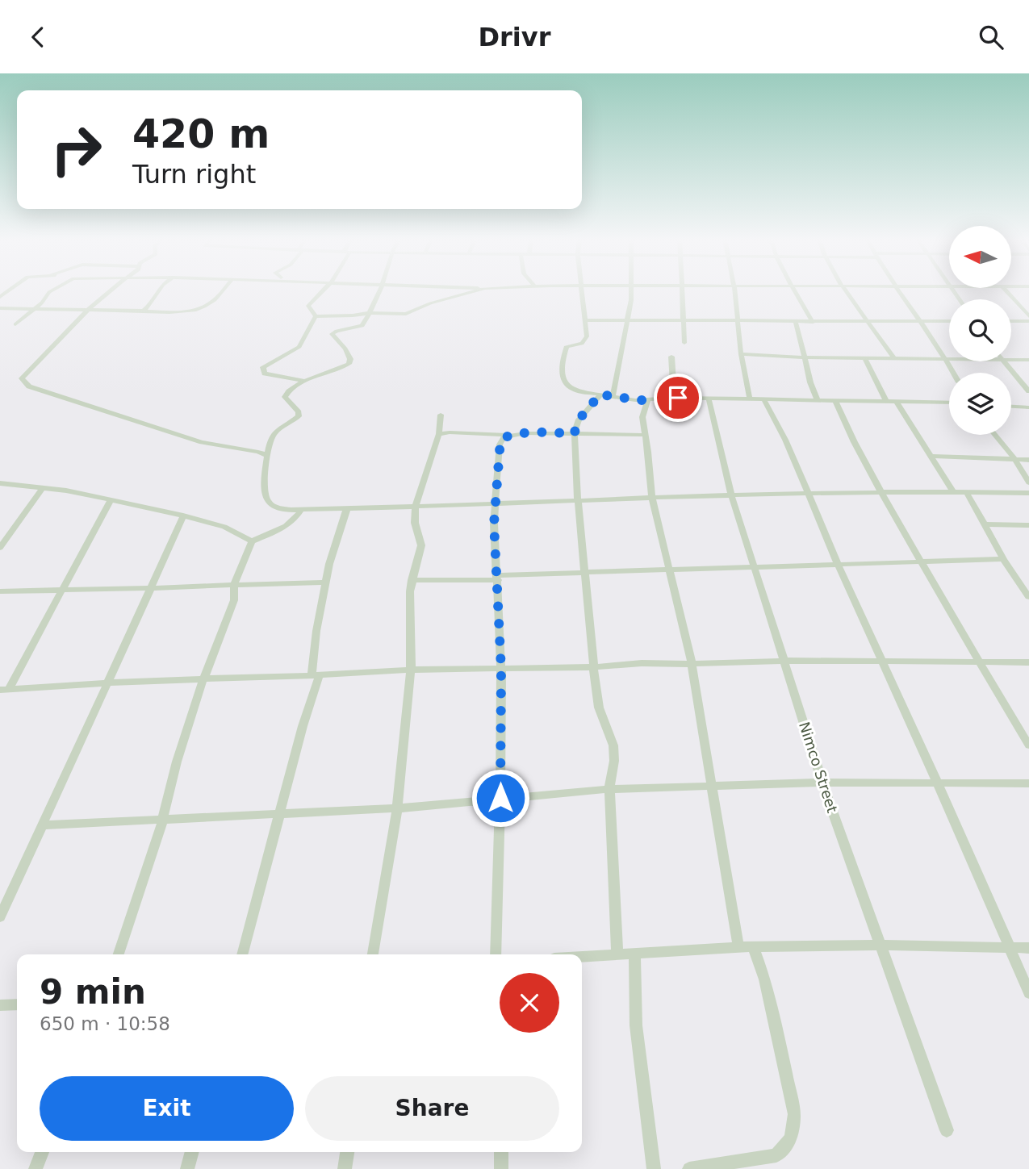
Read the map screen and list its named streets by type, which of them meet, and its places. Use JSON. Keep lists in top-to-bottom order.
{
  "streets": {
    "street": ["Nimco Street"]
  },
  "north": "left",
  "page": {
    "header": "Drivr",
    "turn": ["420 m", "Turn right"],
    "heading": ["9 min", "650 m · 10:58"],
    "buttons": ["Exit", "Share"]
  }
}
